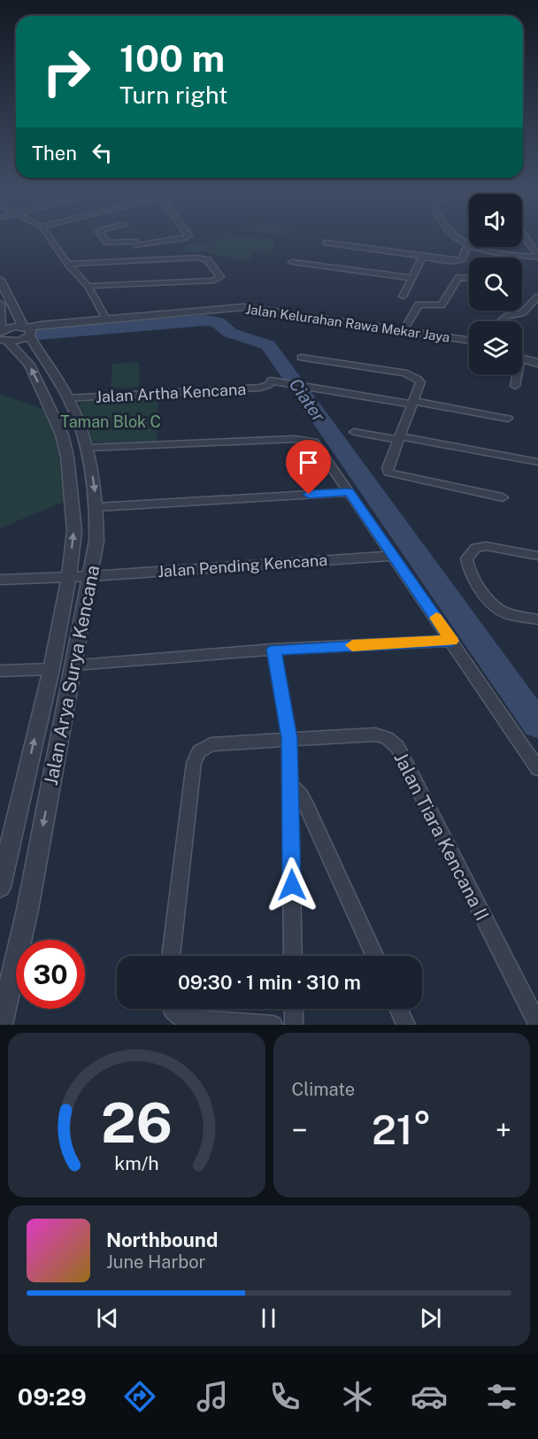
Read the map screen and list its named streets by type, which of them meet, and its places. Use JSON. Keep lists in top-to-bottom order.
{
  "streets": {
    "street": [
      "Jalan Kelurahan Rawa Mekar Jaya",
      "Jalan Artha Kencana",
      "Jalan Pending Kencana",
      "Jalan Arya Surya Kencana",
      "Jalan Tiara Kencana II"
    ]
  },
  "crossings": [
    ["Jalan Kelurahan Rawa Mekar Jaya", "Jalan Arya Surya Kencana"],
    ["Jalan Artha Kencana", "Jalan Arya Surya Kencana"],
    ["Jalan Pending Kencana", "Jalan Arya Surya Kencana"]
  ],
  "water": ["Ciater"],
  "parks": ["Taman Blok C"],
  "page": {
    "turn": ["100 m", "Turn right"],
    "then": "Then",
    "limit": "30",
    "trip": "09:30 · 1 min · 310 m",
    "tile": "Climate",
    "heat": ["−", "21°", "+"],
    "song": ["Northbound", "June Harbor"],
    "tabs": "09:29",
    "gauge": ["26", "km/h"]
  }
}
